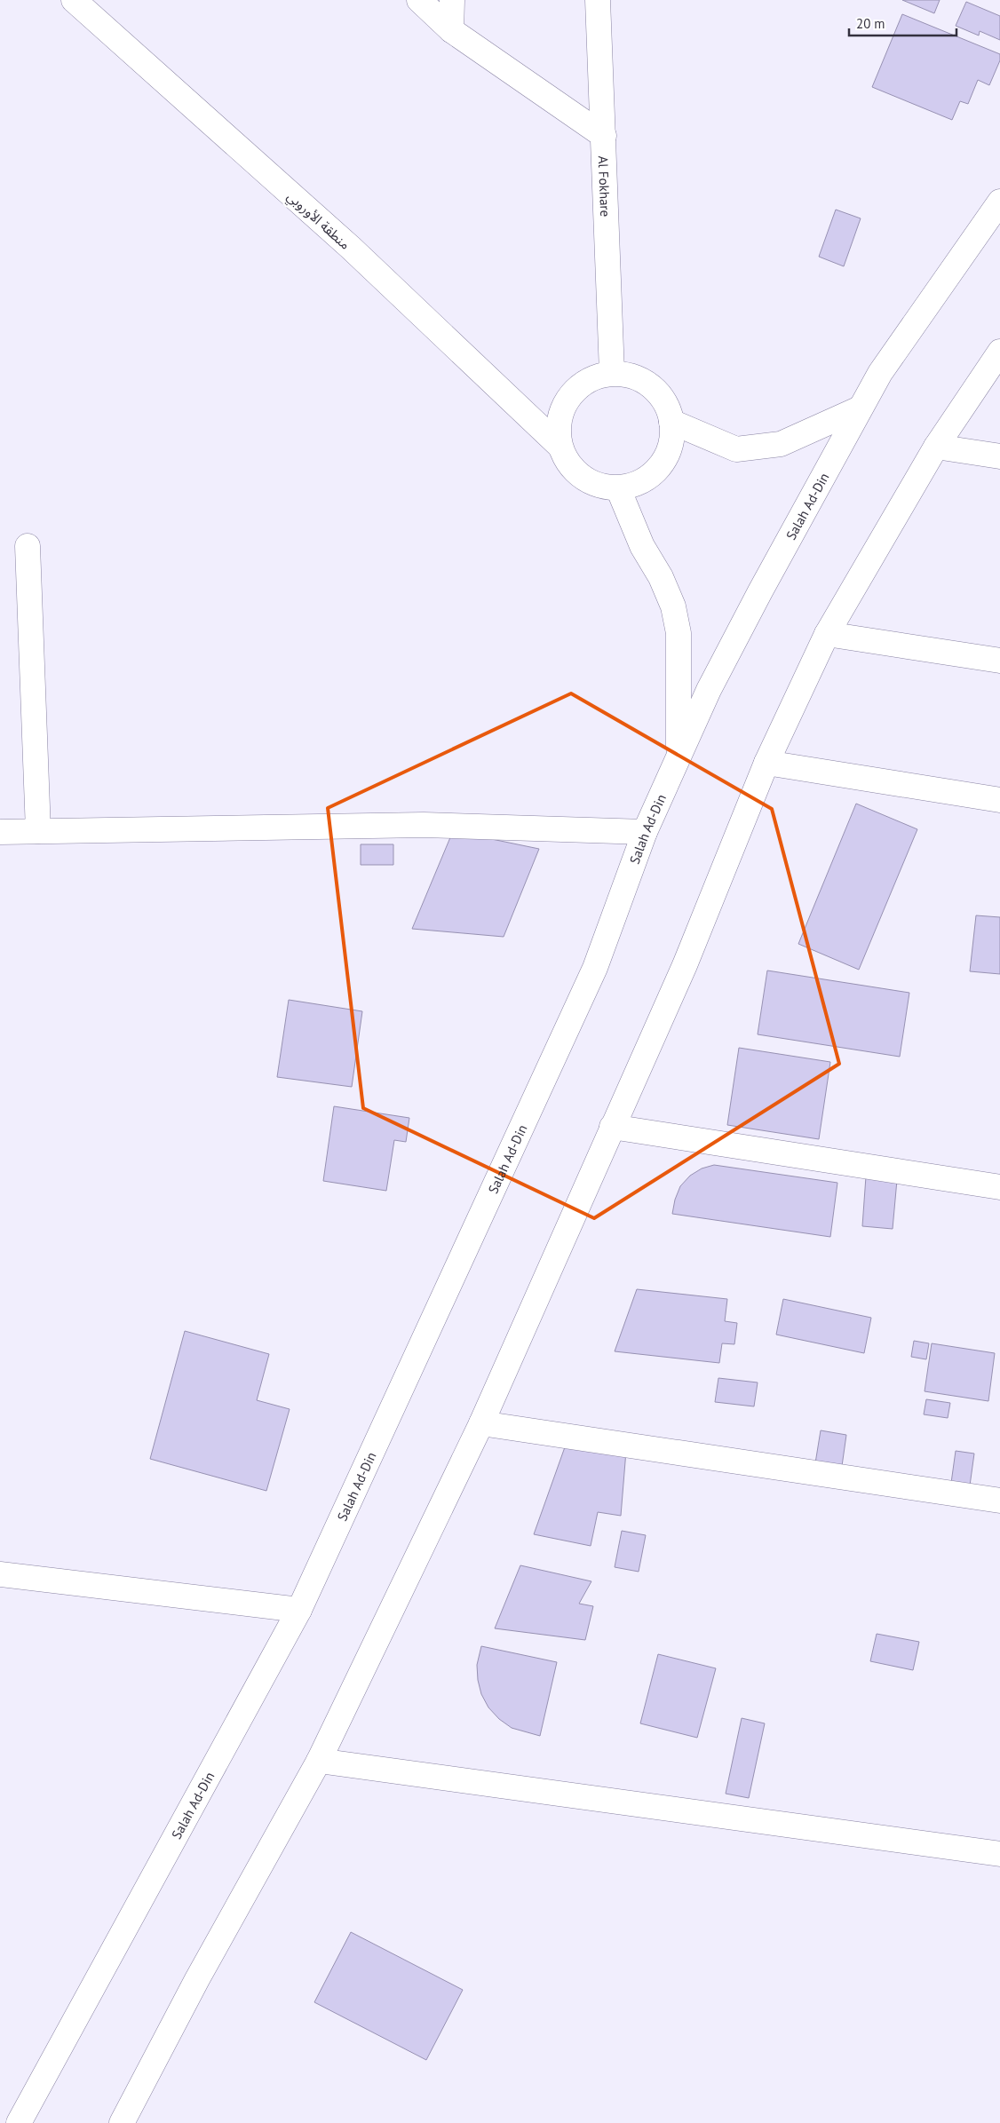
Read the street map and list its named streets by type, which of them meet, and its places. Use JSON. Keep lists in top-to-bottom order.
{
  "streets": {
    "main road": ["Al Fokhare", "منطقة الأوروبي", "Salah Ad-Din"]
  },
  "crossings": [
    ["Al Fokhare", "منطقة الأوروبي"]
  ],
  "scale_bar": "20 m"
}
